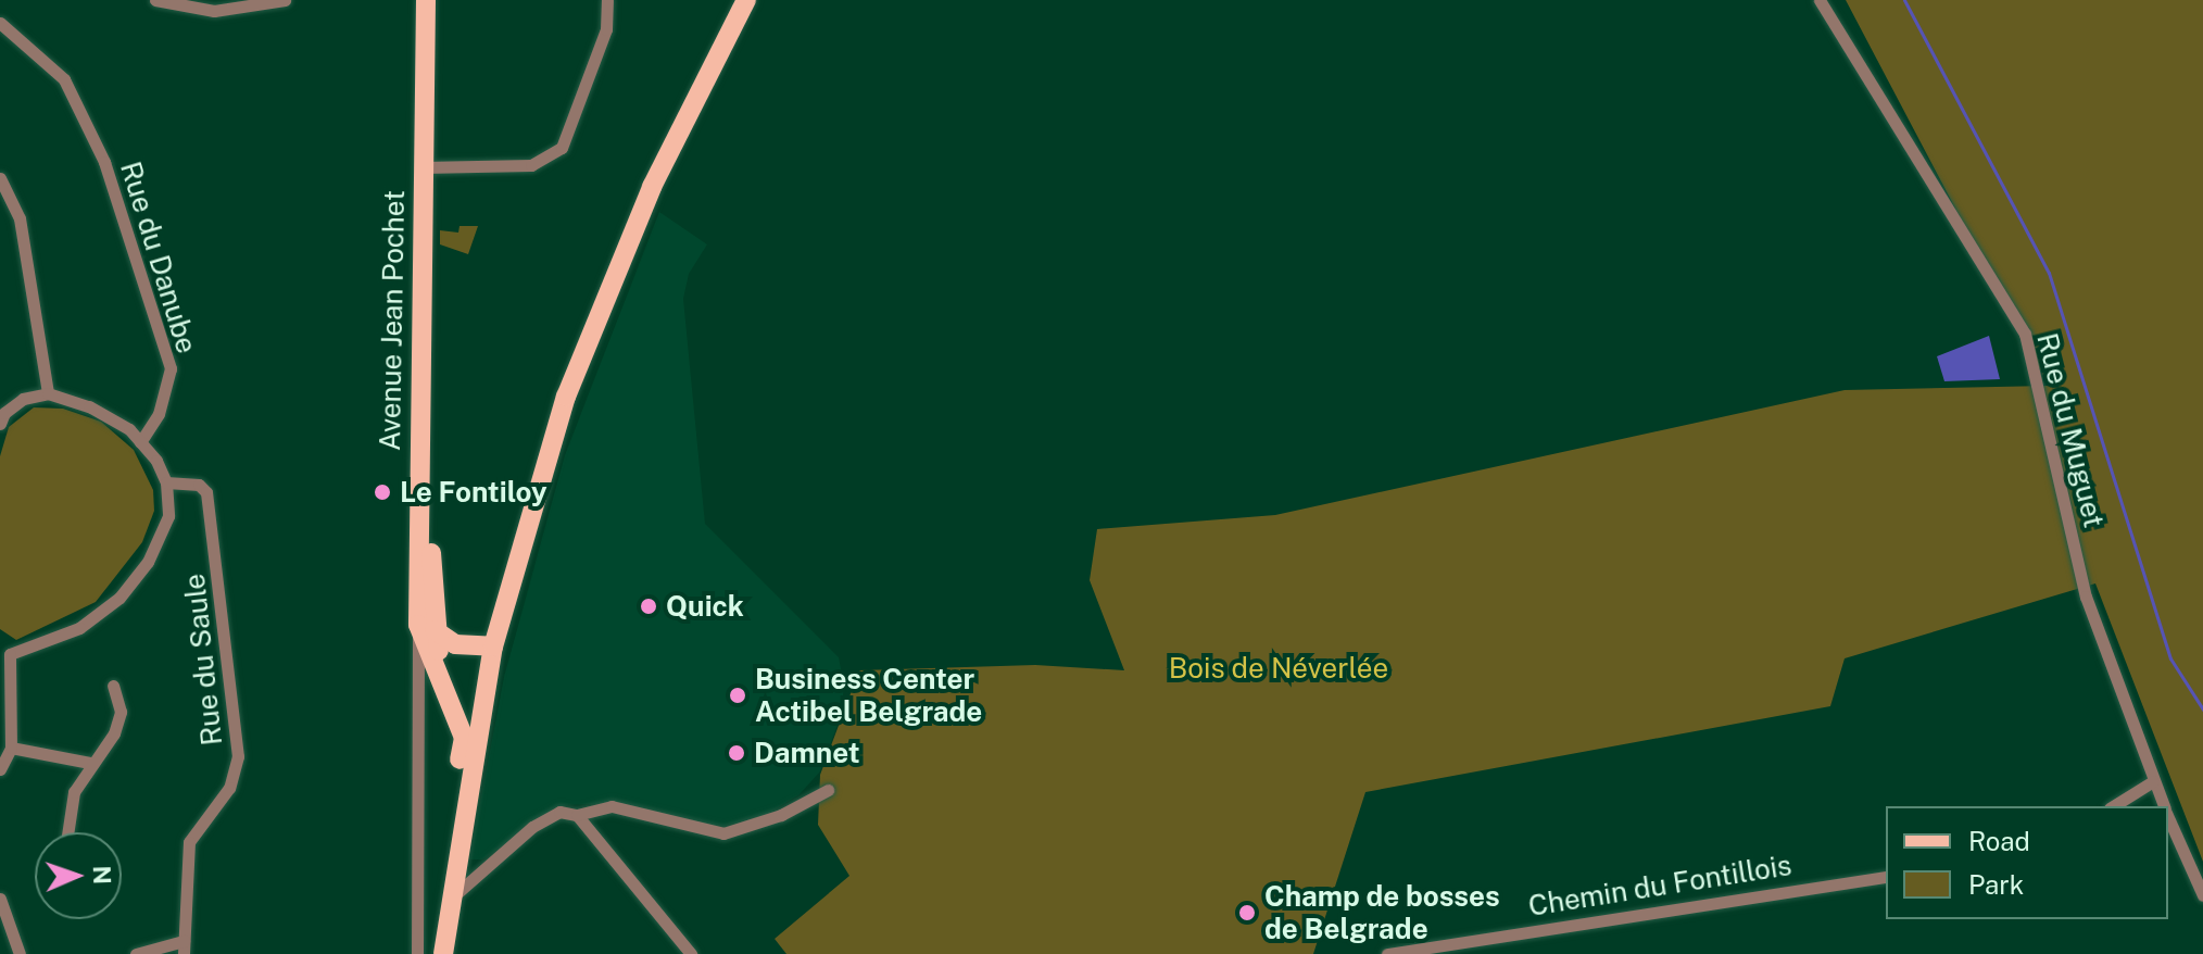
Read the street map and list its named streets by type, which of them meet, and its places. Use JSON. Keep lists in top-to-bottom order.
{
  "streets": {
    "main road": ["Avenue Jean Pochet"],
    "street": [
      "Rue du Danube",
      "Rue du Muguet",
      "Rue du Saule",
      "Chemin du Fontillois"
    ]
  },
  "parks": ["Bois de Néverlée"],
  "places": [
    "Le Fontiloy",
    "Quick",
    "Business Center Actibel Belgrade",
    "Damnet",
    "Champ de bosses de Belgrade"
  ],
  "legend": ["Road", "Park"],
  "north": "right"
}
